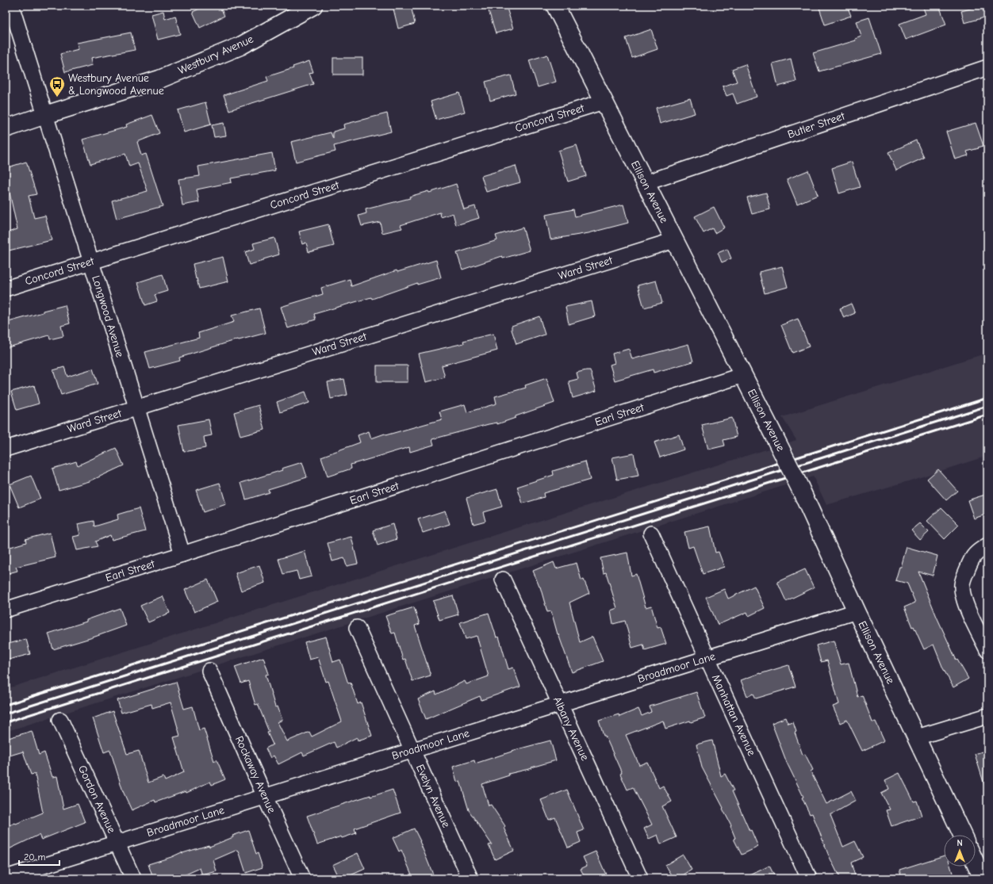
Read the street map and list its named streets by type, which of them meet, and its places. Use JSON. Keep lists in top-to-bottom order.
{
  "streets": {
    "street": [
      "Westbury Avenue",
      "Concord Street",
      "Butler Street",
      "Ellison Avenue",
      "Ward Street",
      "Longwood Avenue",
      "Earl Street",
      "Broadmoor Lane",
      "Manhattan Avenue",
      "Albany Avenue",
      "Rockaway Avenue",
      "Evelyn Avenue",
      "Gordon Avenue"
    ]
  },
  "crossings": [
    ["Westbury Avenue", "Longwood Avenue"],
    ["Concord Street", "Ellison Avenue"],
    ["Concord Street", "Longwood Avenue"],
    ["Butler Street", "Ellison Avenue"],
    ["Ellison Avenue", "Ward Street"],
    ["Ellison Avenue", "Earl Street"],
    ["Ellison Avenue", "Broadmoor Lane"],
    ["Ward Street", "Longwood Avenue"],
    ["Longwood Avenue", "Earl Street"],
    ["Broadmoor Lane", "Manhattan Avenue"],
    ["Broadmoor Lane", "Albany Avenue"],
    ["Broadmoor Lane", "Rockaway Avenue"],
    ["Broadmoor Lane", "Evelyn Avenue"],
    ["Broadmoor Lane", "Gordon Avenue"]
  ],
  "places": {
    "bus stop": ["Westbury Avenue & Longwood Avenue"]
  },
  "scale_bar": "20 m",
  "north": "top"
}
